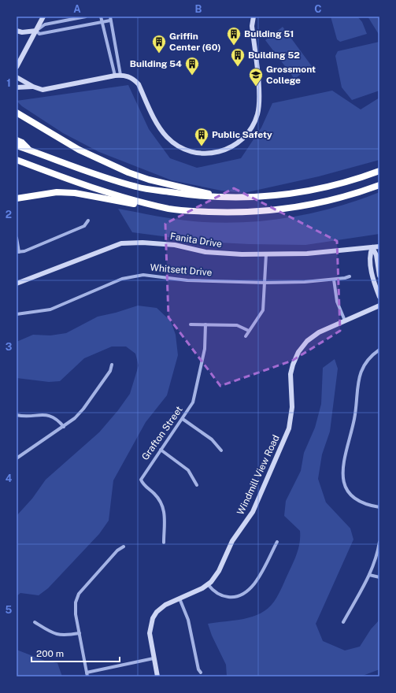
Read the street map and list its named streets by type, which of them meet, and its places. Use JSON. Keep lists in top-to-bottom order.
{
  "streets": {
    "street": [
      "Fanita Drive",
      "Whitsett Drive",
      "Grafton Street",
      "Windmill View Road"
    ]
  },
  "places": {
    "building": [
      "Building 51",
      "Griffin Center (60)",
      "Building 52",
      "Building 54",
      "Public Safety"
    ],
    "school or university": ["Grossmont College"]
  },
  "scale_bar": "200 m",
  "grid": {
    "columns": ["A", "B", "C"],
    "rows": [
      "1",
      "2",
      "3",
      "4",
      "5"
    ]
  }
}
